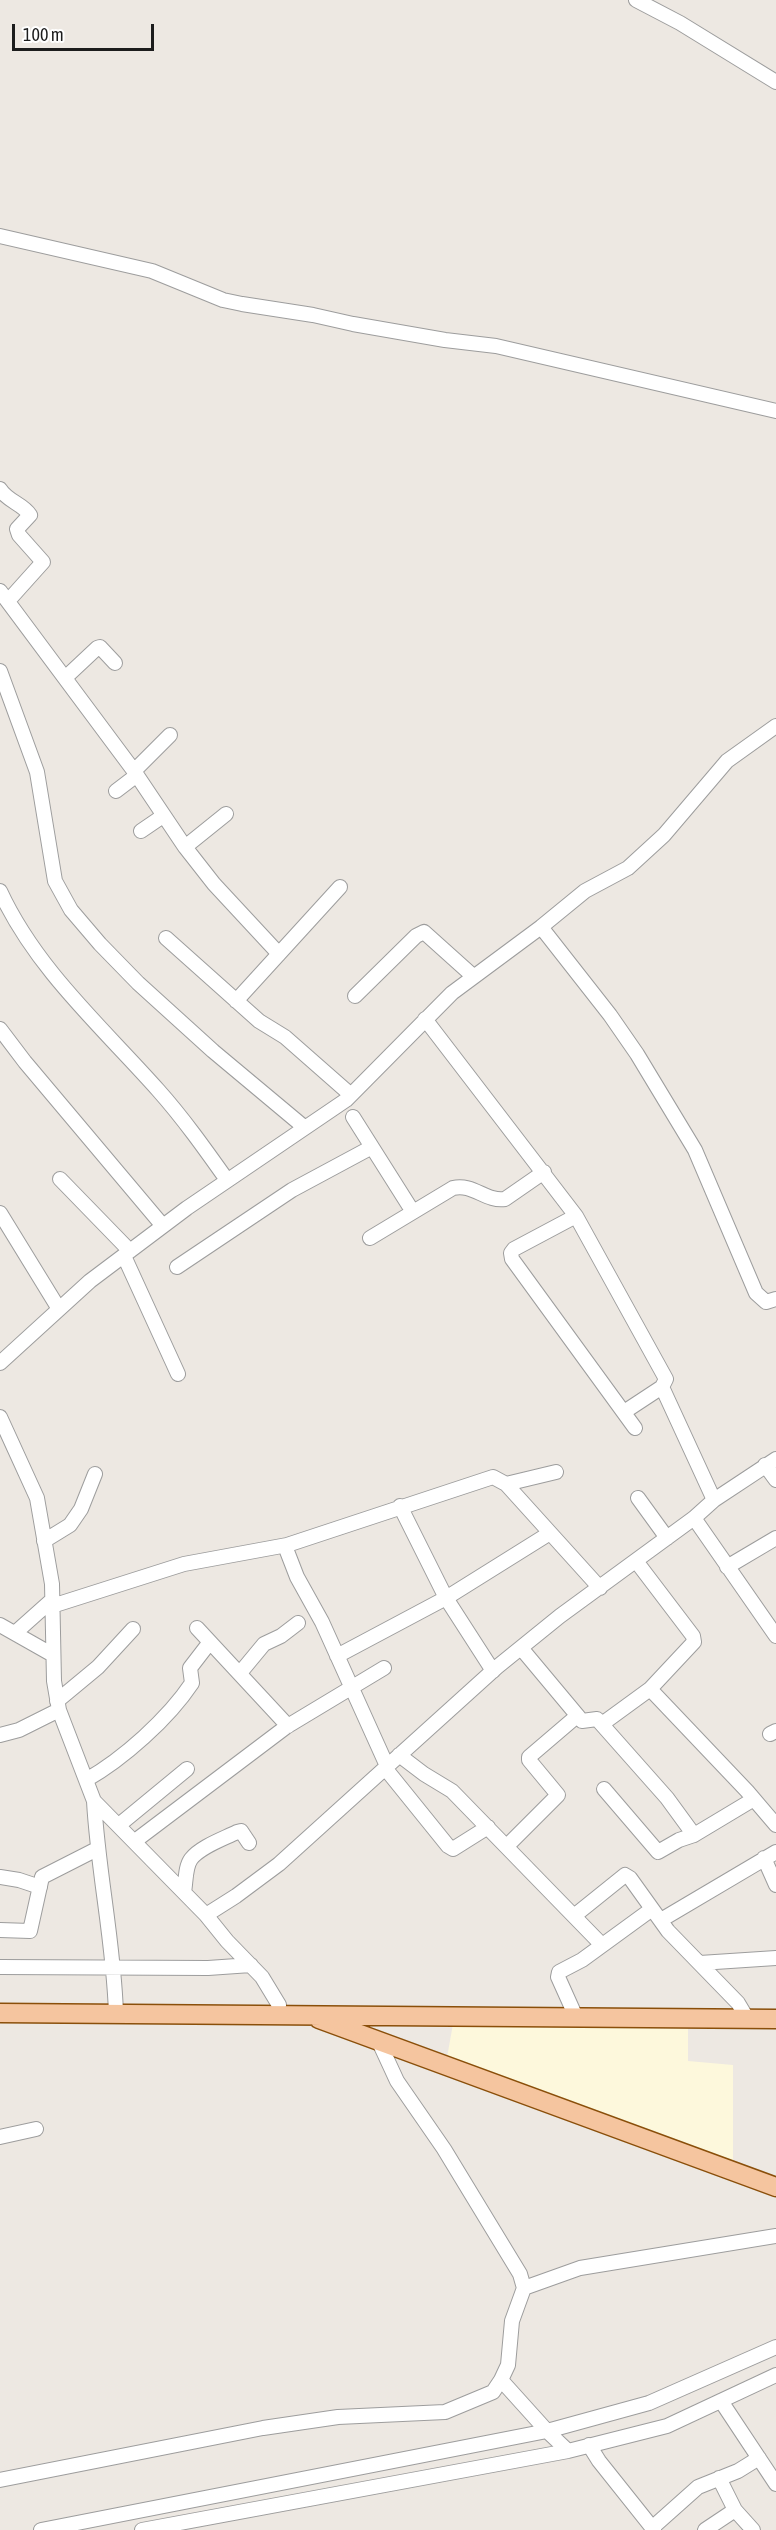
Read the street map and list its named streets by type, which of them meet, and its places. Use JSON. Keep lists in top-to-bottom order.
{
  "scale_bar": "100 m"
}
